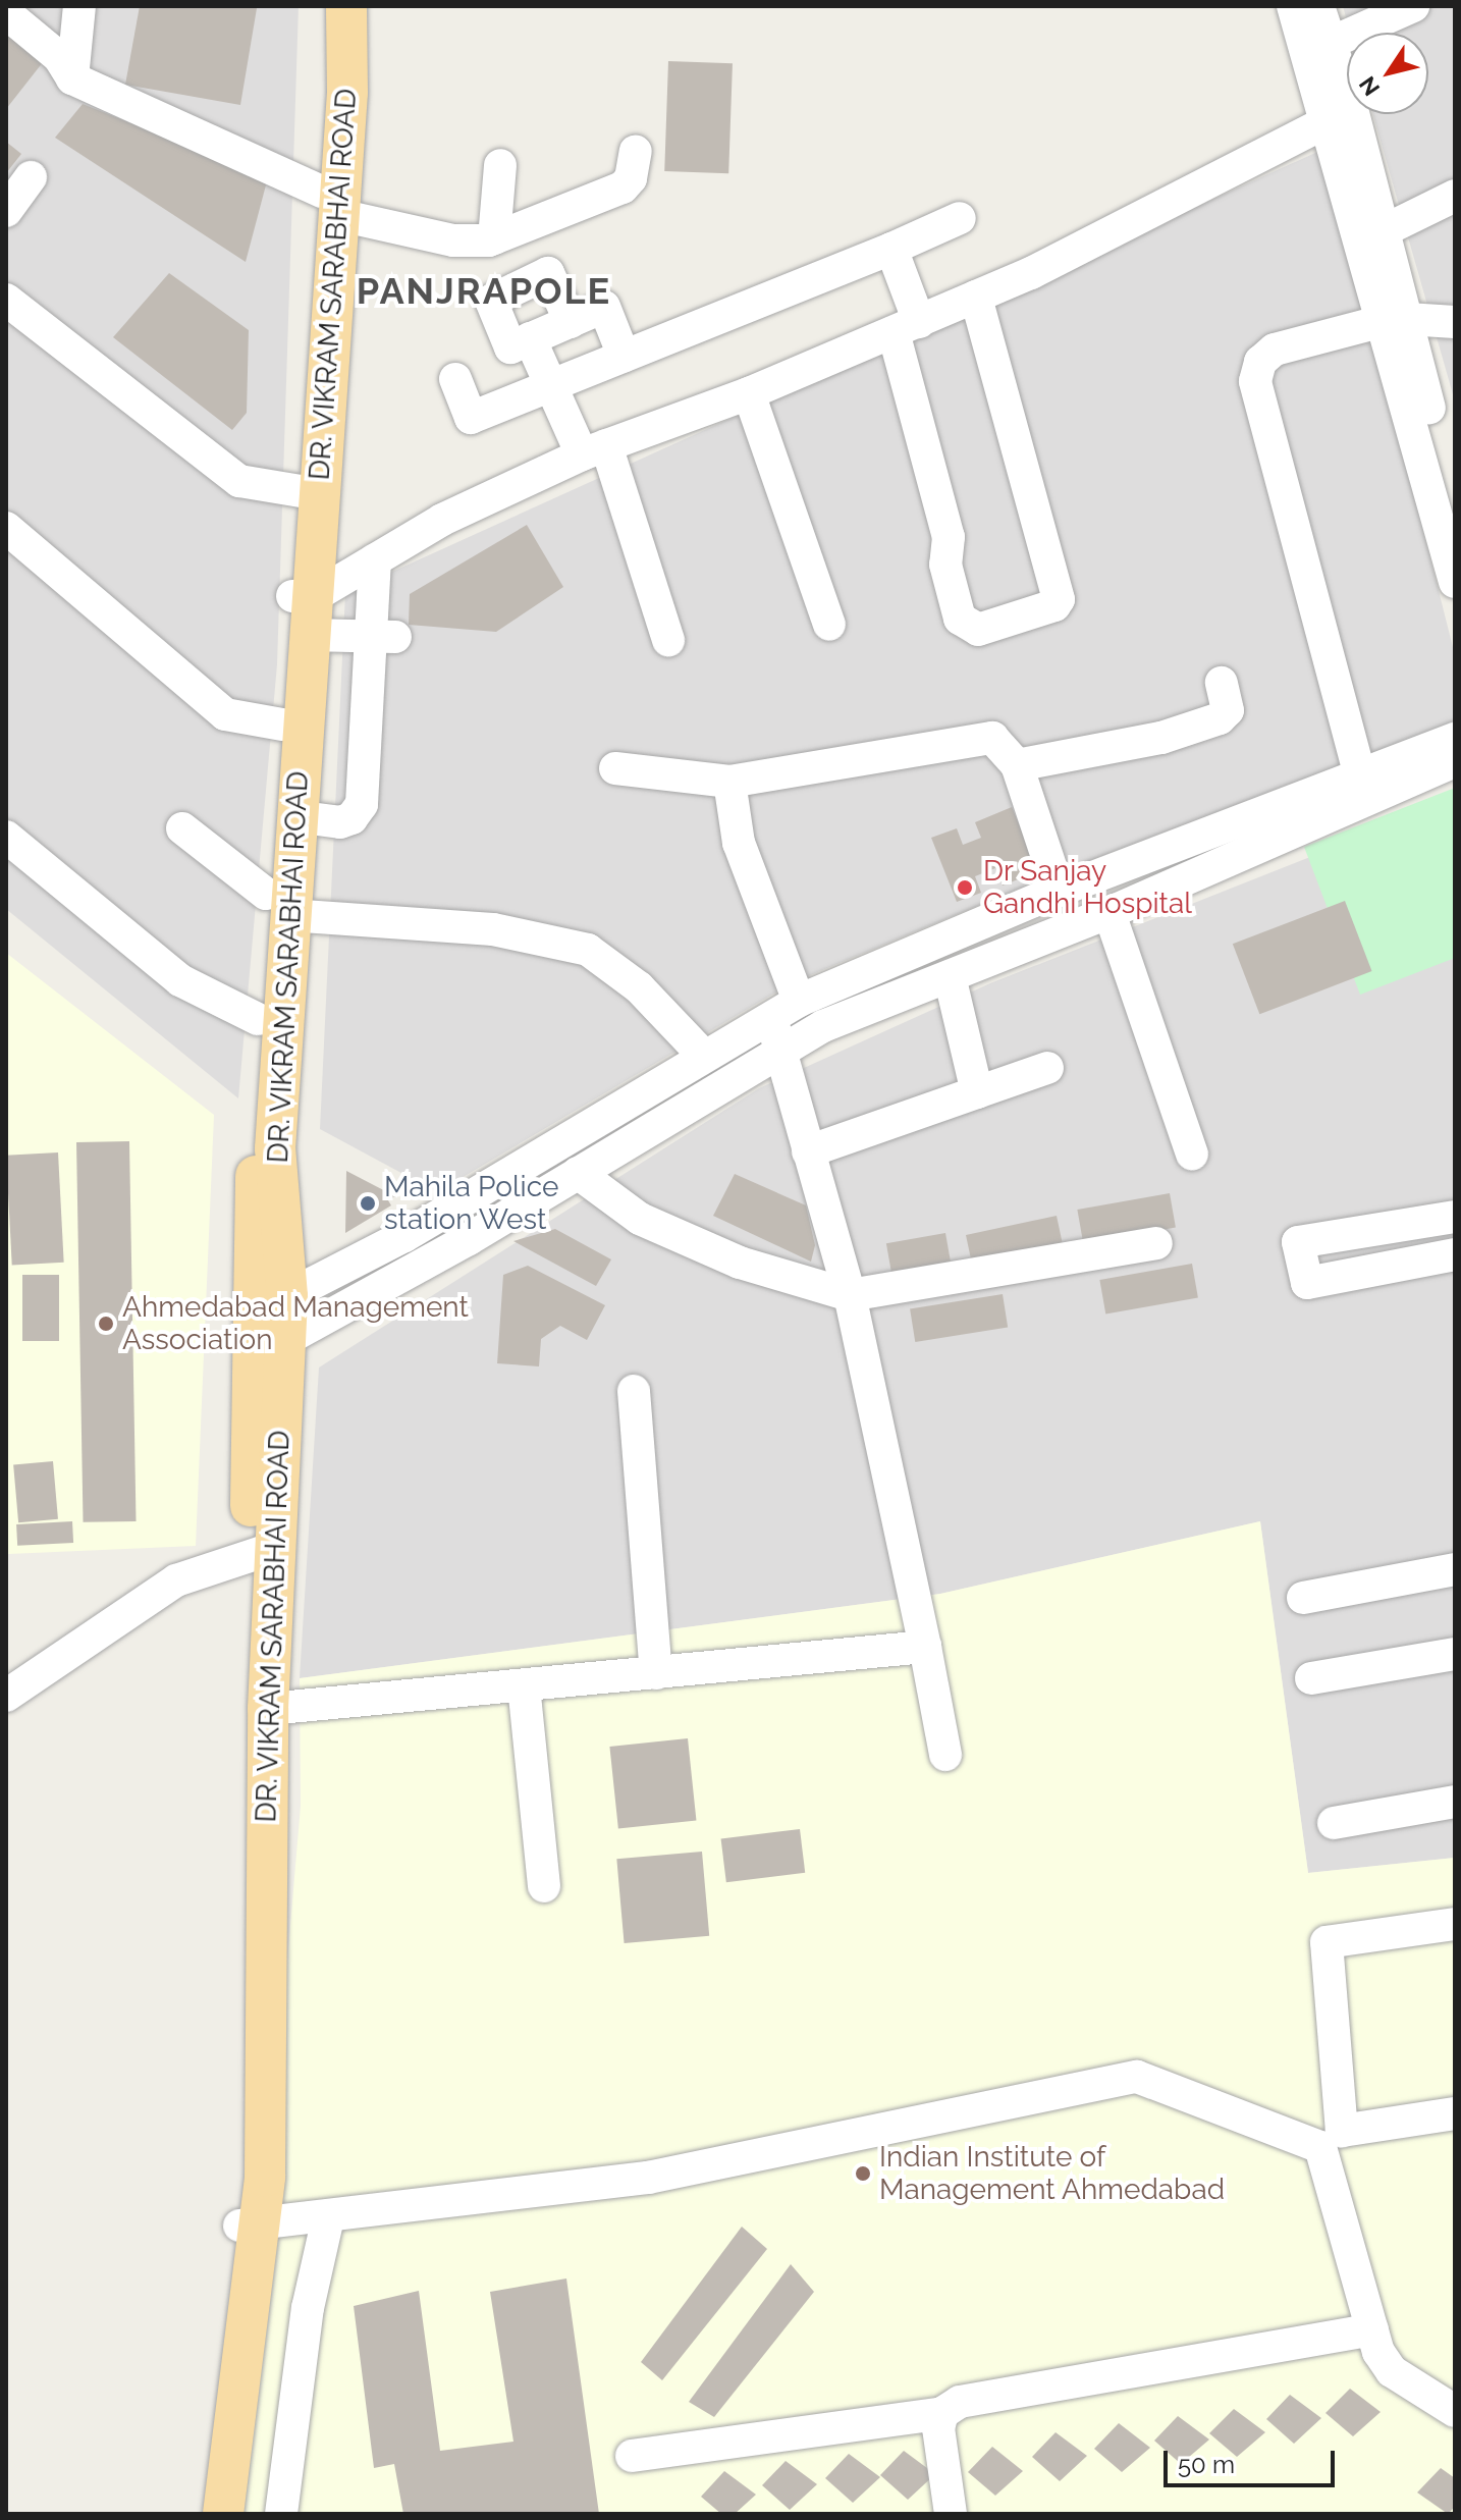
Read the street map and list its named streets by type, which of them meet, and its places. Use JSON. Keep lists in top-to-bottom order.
{
  "streets": {
    "main road": ["DR. VIKRAM SARABHAI ROAD"]
  },
  "districts": ["PANJRAPOLE"],
  "places": [
    "Dr Sanjay Gandhi Hospital",
    "Mahila Police station West",
    "Ahmedabad Management Association",
    "Indian Institute of Management Ahmedabad"
  ],
  "scale_bar": "50 m",
  "north": "bottom left"
}
